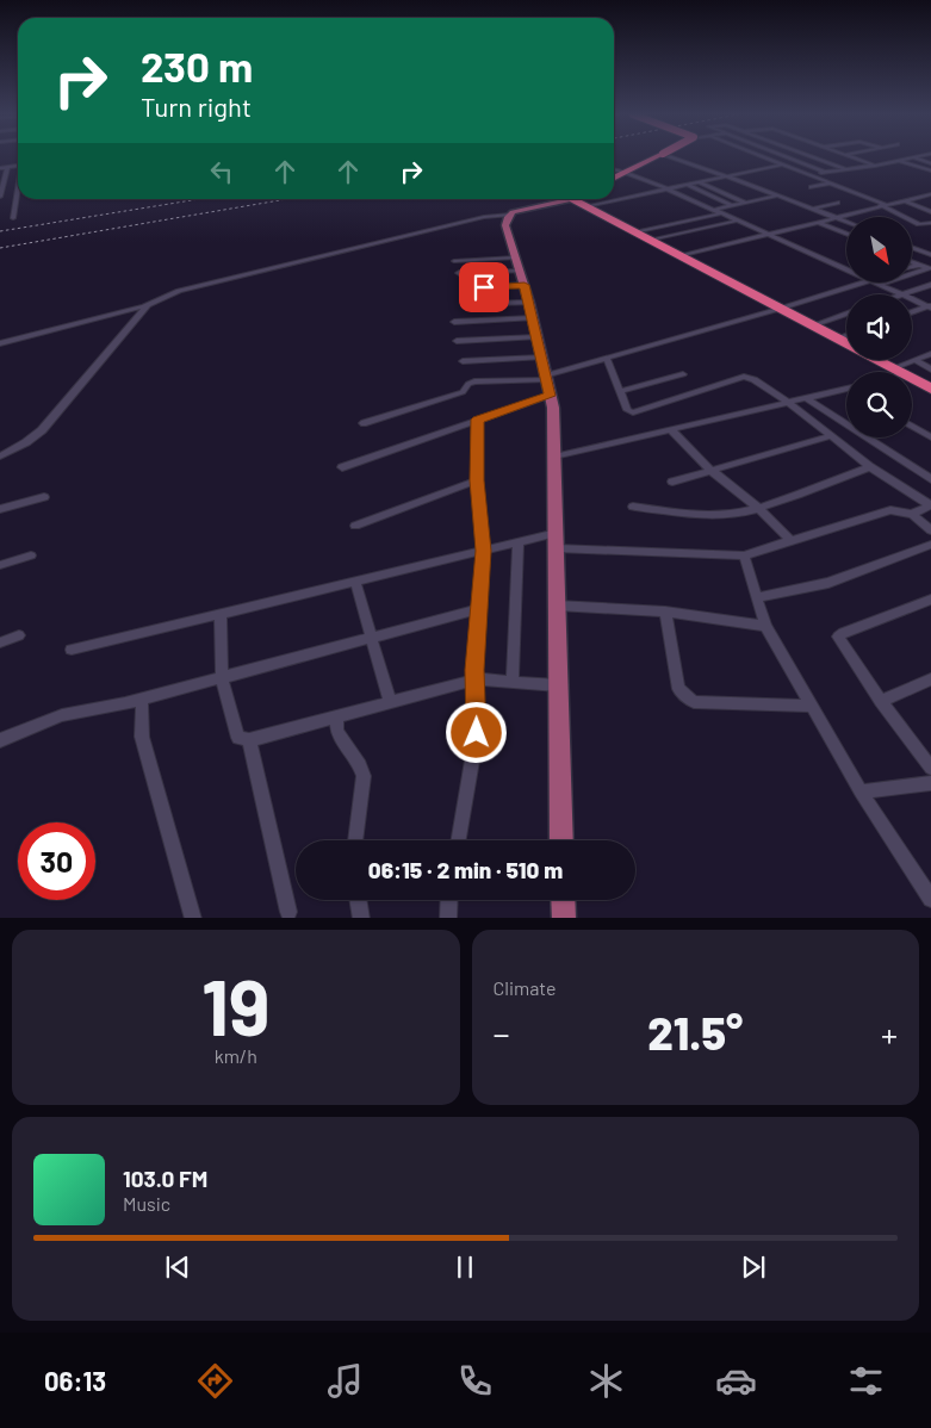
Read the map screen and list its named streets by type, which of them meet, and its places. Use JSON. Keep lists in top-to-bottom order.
{
  "north": "bottom right",
  "page": {
    "turn": ["230 m", "Turn right"],
    "limit": "30",
    "trip": "06:15 · 2 min · 510 m",
    "tile": [
      ["19", "km/h"],
      "Climate"
    ],
    "heat": ["−", "21.5°", "+"],
    "song": ["103.0 FM", "Music"],
    "tabs": "06:13"
  }
}
